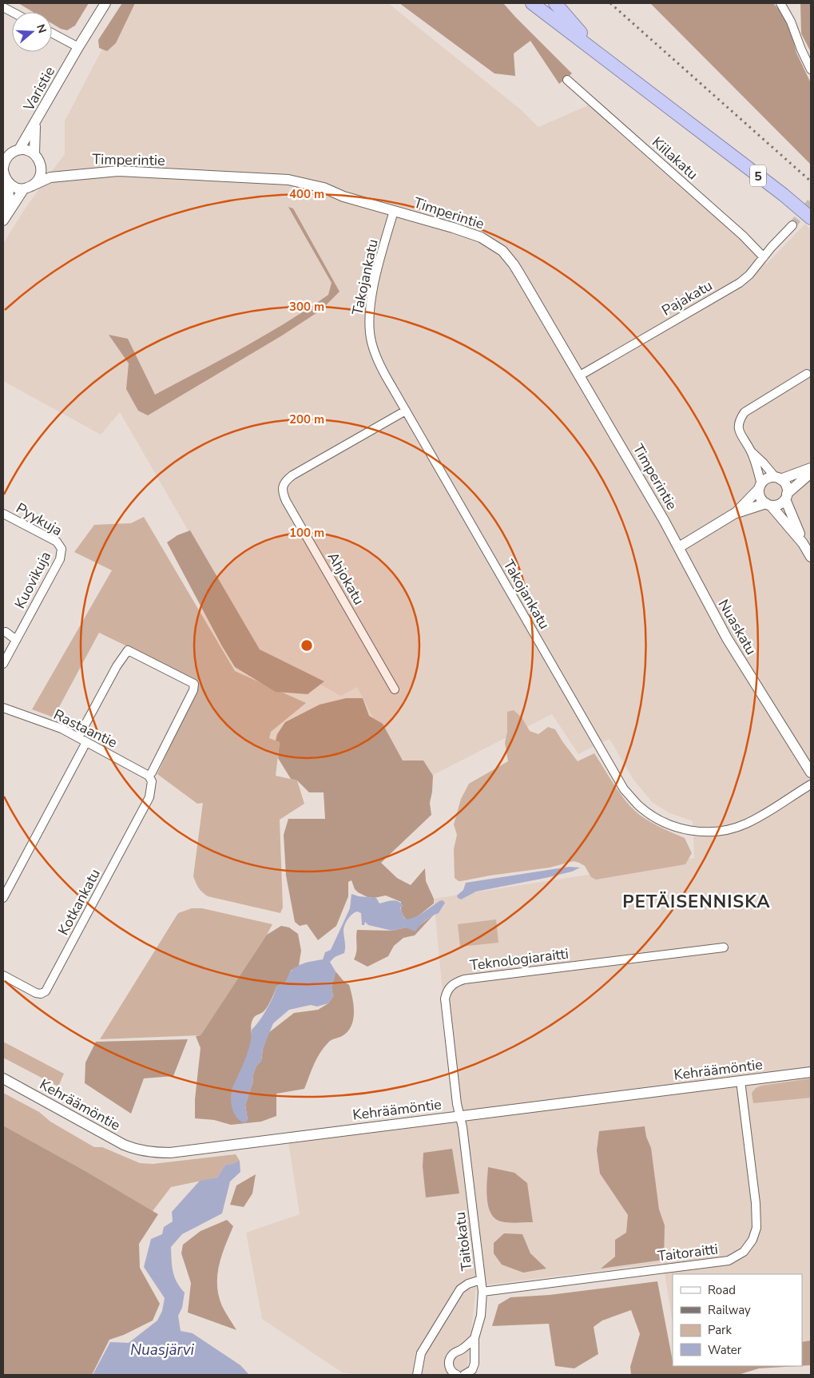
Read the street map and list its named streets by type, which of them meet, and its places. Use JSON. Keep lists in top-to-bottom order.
{
  "streets": {
    "highway": ["5"],
    "street": [
      "Varistie",
      "Kiilakatu",
      "Timperintie",
      "Takojankatu",
      "Pajakatu",
      "Pyykuja",
      "Ahjokatu",
      "Kuovikuja",
      "Nuaskatu",
      "Rastaantie",
      "Kotkankatu",
      "Teknologiaraitti",
      "Kehräämöntie",
      "Taitokatu",
      "Taitoraitti"
    ]
  },
  "crossings": [
    ["Varistie", "Timperintie"],
    ["Kiilakatu", "Pajakatu"],
    ["Timperintie", "Takojankatu"],
    ["Timperintie", "Pajakatu"],
    ["Timperintie", "Nuaskatu"],
    ["Takojankatu", "Ahjokatu"],
    ["Pyykuja", "Kuovikuja"],
    ["Rastaantie", "Kotkankatu"],
    ["Teknologiaraitti", "Kehräämöntie"],
    ["Teknologiaraitti", "Taitokatu"],
    ["Kehräämöntie", "Taitokatu"],
    ["Kehräämöntie", "Taitoraitti"],
    ["Taitokatu", "Taitoraitti"]
  ],
  "districts": ["PETÄISENNISKA"],
  "water": ["Nuasjärvi"],
  "legend": [
    "Road",
    "Railway",
    "Park",
    "Water"
  ],
  "north": "right",
  "rings": [
    "400 m",
    "300 m",
    "200 m",
    "100 m"
  ]
}
